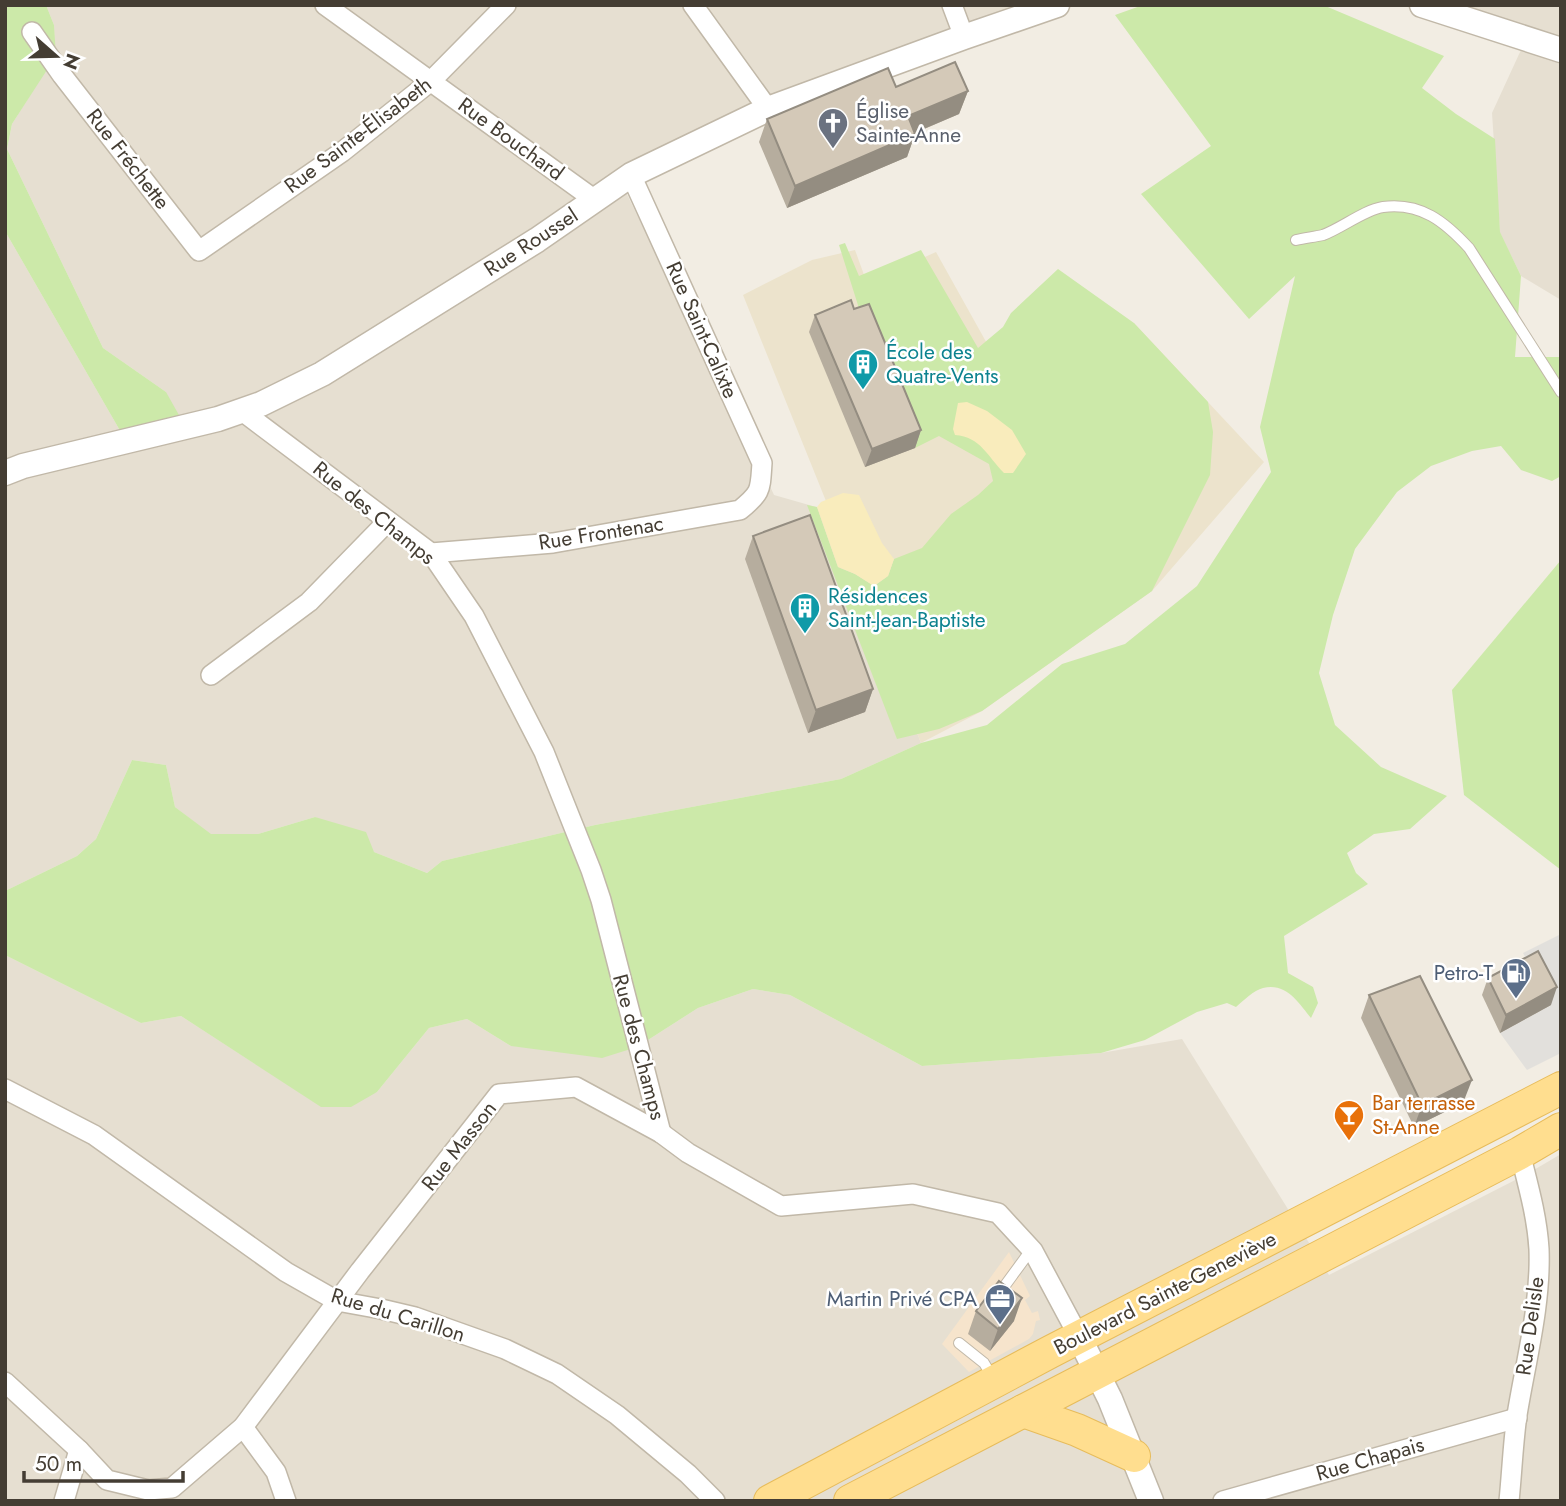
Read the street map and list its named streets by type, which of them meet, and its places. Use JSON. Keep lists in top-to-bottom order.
{
  "streets": {
    "main road": ["Boulevard Sainte-Geneviève"],
    "street": [
      "Rue Sainte-Élisabeth",
      "Rue Bouchard",
      "Rue Fréchette",
      "Rue Roussel",
      "Rue Saint-Calixte",
      "Rue des Champs",
      "Rue Frontenac",
      "Rue Masson",
      "Rue du Carillon",
      "Rue Delisle",
      "Rue Chapais"
    ]
  },
  "crossings": [
    ["Rue Sainte-Élisabeth", "Rue Bouchard"],
    ["Rue Sainte-Élisabeth", "Rue Fréchette"],
    ["Rue Bouchard", "Rue Roussel"],
    ["Rue Roussel", "Rue Saint-Calixte"],
    ["Rue Roussel", "Rue des Champs"],
    ["Rue Saint-Calixte", "Rue Frontenac"],
    ["Rue des Champs", "Rue Frontenac"],
    ["Rue des Champs", "Rue Masson"],
    ["Rue des Champs", "Boulevard Sainte-Geneviève"],
    ["Rue Masson", "Rue du Carillon"],
    ["Boulevard Sainte-Geneviève", "Rue Delisle"],
    ["Rue Delisle", "Rue Chapais"]
  ],
  "places": {
    "church": ["Église Sainte-Anne"],
    "building": ["École des Quatre-Vents", "Résidences Saint-Jean-Baptiste"],
    "fuel station": ["Petro-T"],
    "bar": ["Bar terrasse St-Anne"],
    "office": ["Martin Privé CPA"]
  },
  "scale_bar": "50 m",
  "north": "right"
}
